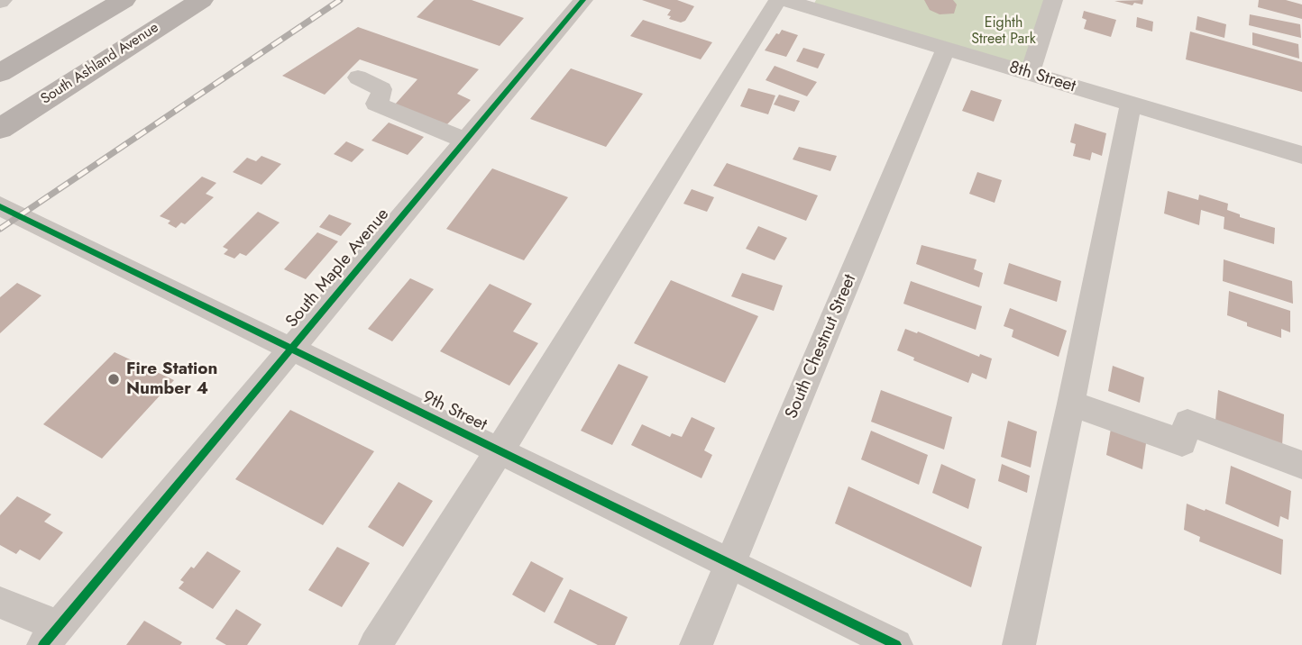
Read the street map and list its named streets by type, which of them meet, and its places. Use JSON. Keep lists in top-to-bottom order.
{
  "streets": {
    "main road": ["South Ashland Avenue"],
    "street": [
      "8th Street",
      "South Maple Avenue",
      "South Chestnut Street",
      "9th Street"
    ]
  },
  "crossings": [
    ["8th Street", "South Chestnut Street"],
    ["South Maple Avenue", "9th Street"],
    ["South Chestnut Street", "9th Street"]
  ],
  "parks": ["Eighth Street Park"],
  "places": ["Fire Station Number 4"]
}
